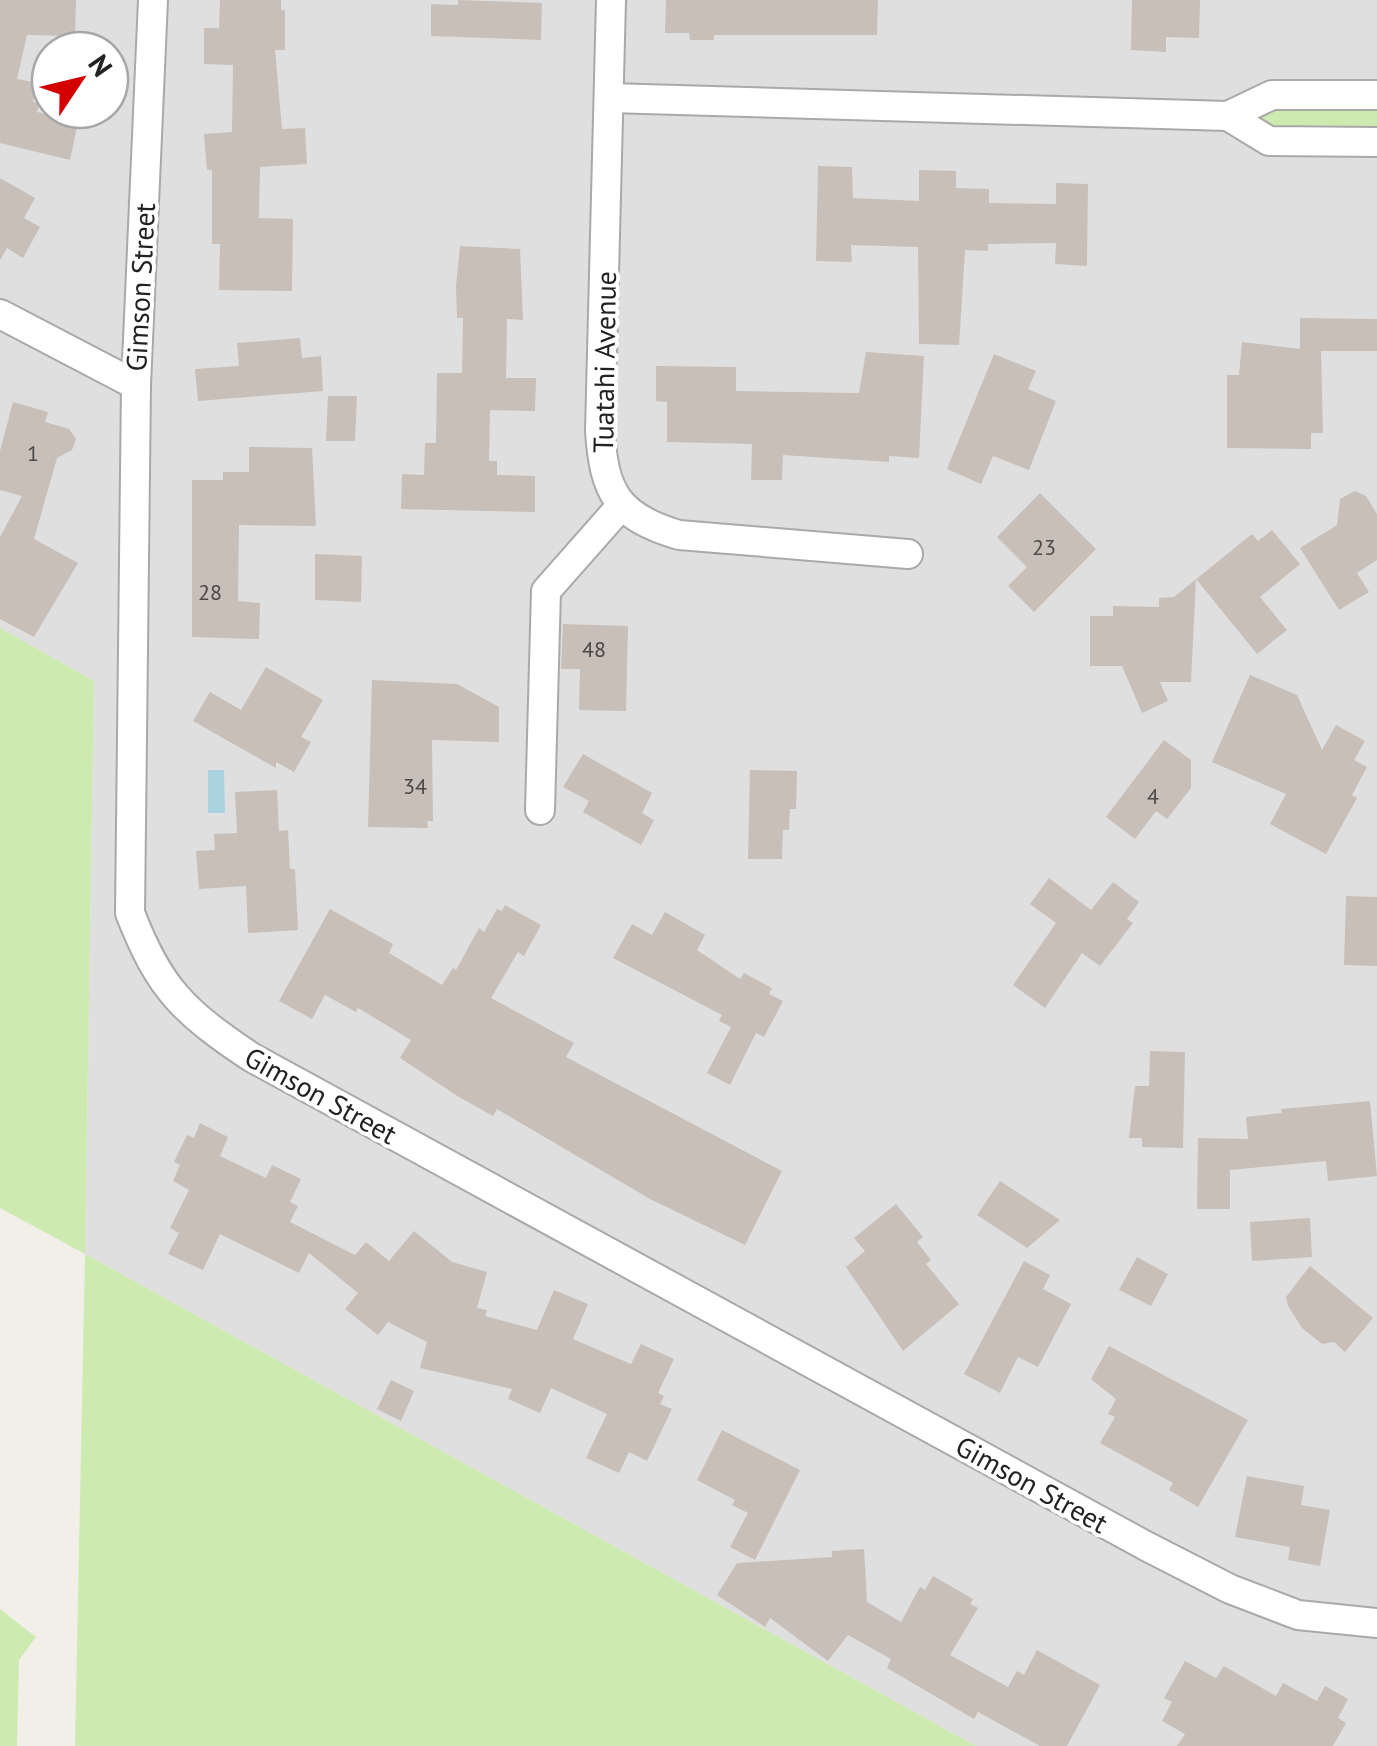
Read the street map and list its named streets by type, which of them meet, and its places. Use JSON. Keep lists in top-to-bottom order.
{
  "streets": {
    "street": ["Gimson Street", "Tuatahi Avenue"]
  },
  "house_numbers": [
    "1",
    "23",
    "28",
    "48",
    "34",
    "4"
  ],
  "north": "top right"
}
